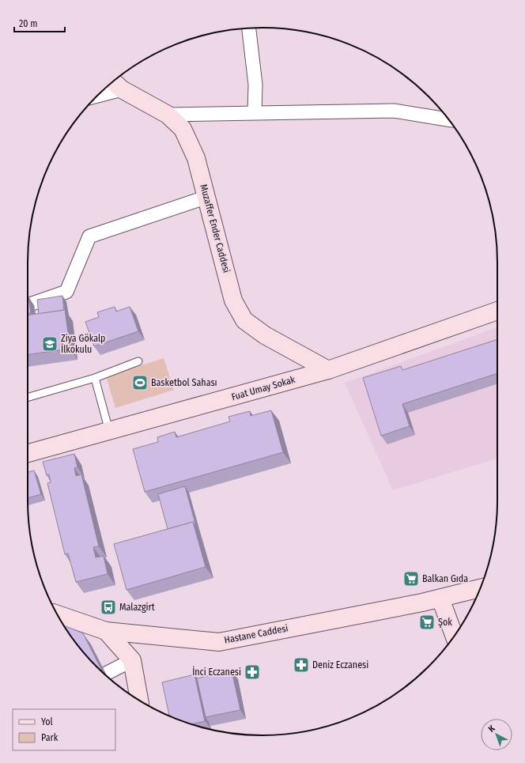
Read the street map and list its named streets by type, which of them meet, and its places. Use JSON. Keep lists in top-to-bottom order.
{
  "streets": {
    "street": ["Muzaffer Ender Caddesi", "Fuat Umay Sokak", "Hastane Caddesi"]
  },
  "crossings": [
    ["Muzaffer Ender Caddesi", "Fuat Umay Sokak"]
  ],
  "places": {
    "school or university": ["Ziya Gökalp İlkokulu"],
    "sports": ["Basketbol Sahası"],
    "supermarket": ["Balkan Gıda", "Şok"],
    "bus stop": ["Malazgirt"],
    "pharmacy": ["Deniz Eczanesi", "İnci Eczanesi"]
  },
  "legend": ["Yol", "Park"],
  "scale_bar": "20 m",
  "north": "top left"
}
